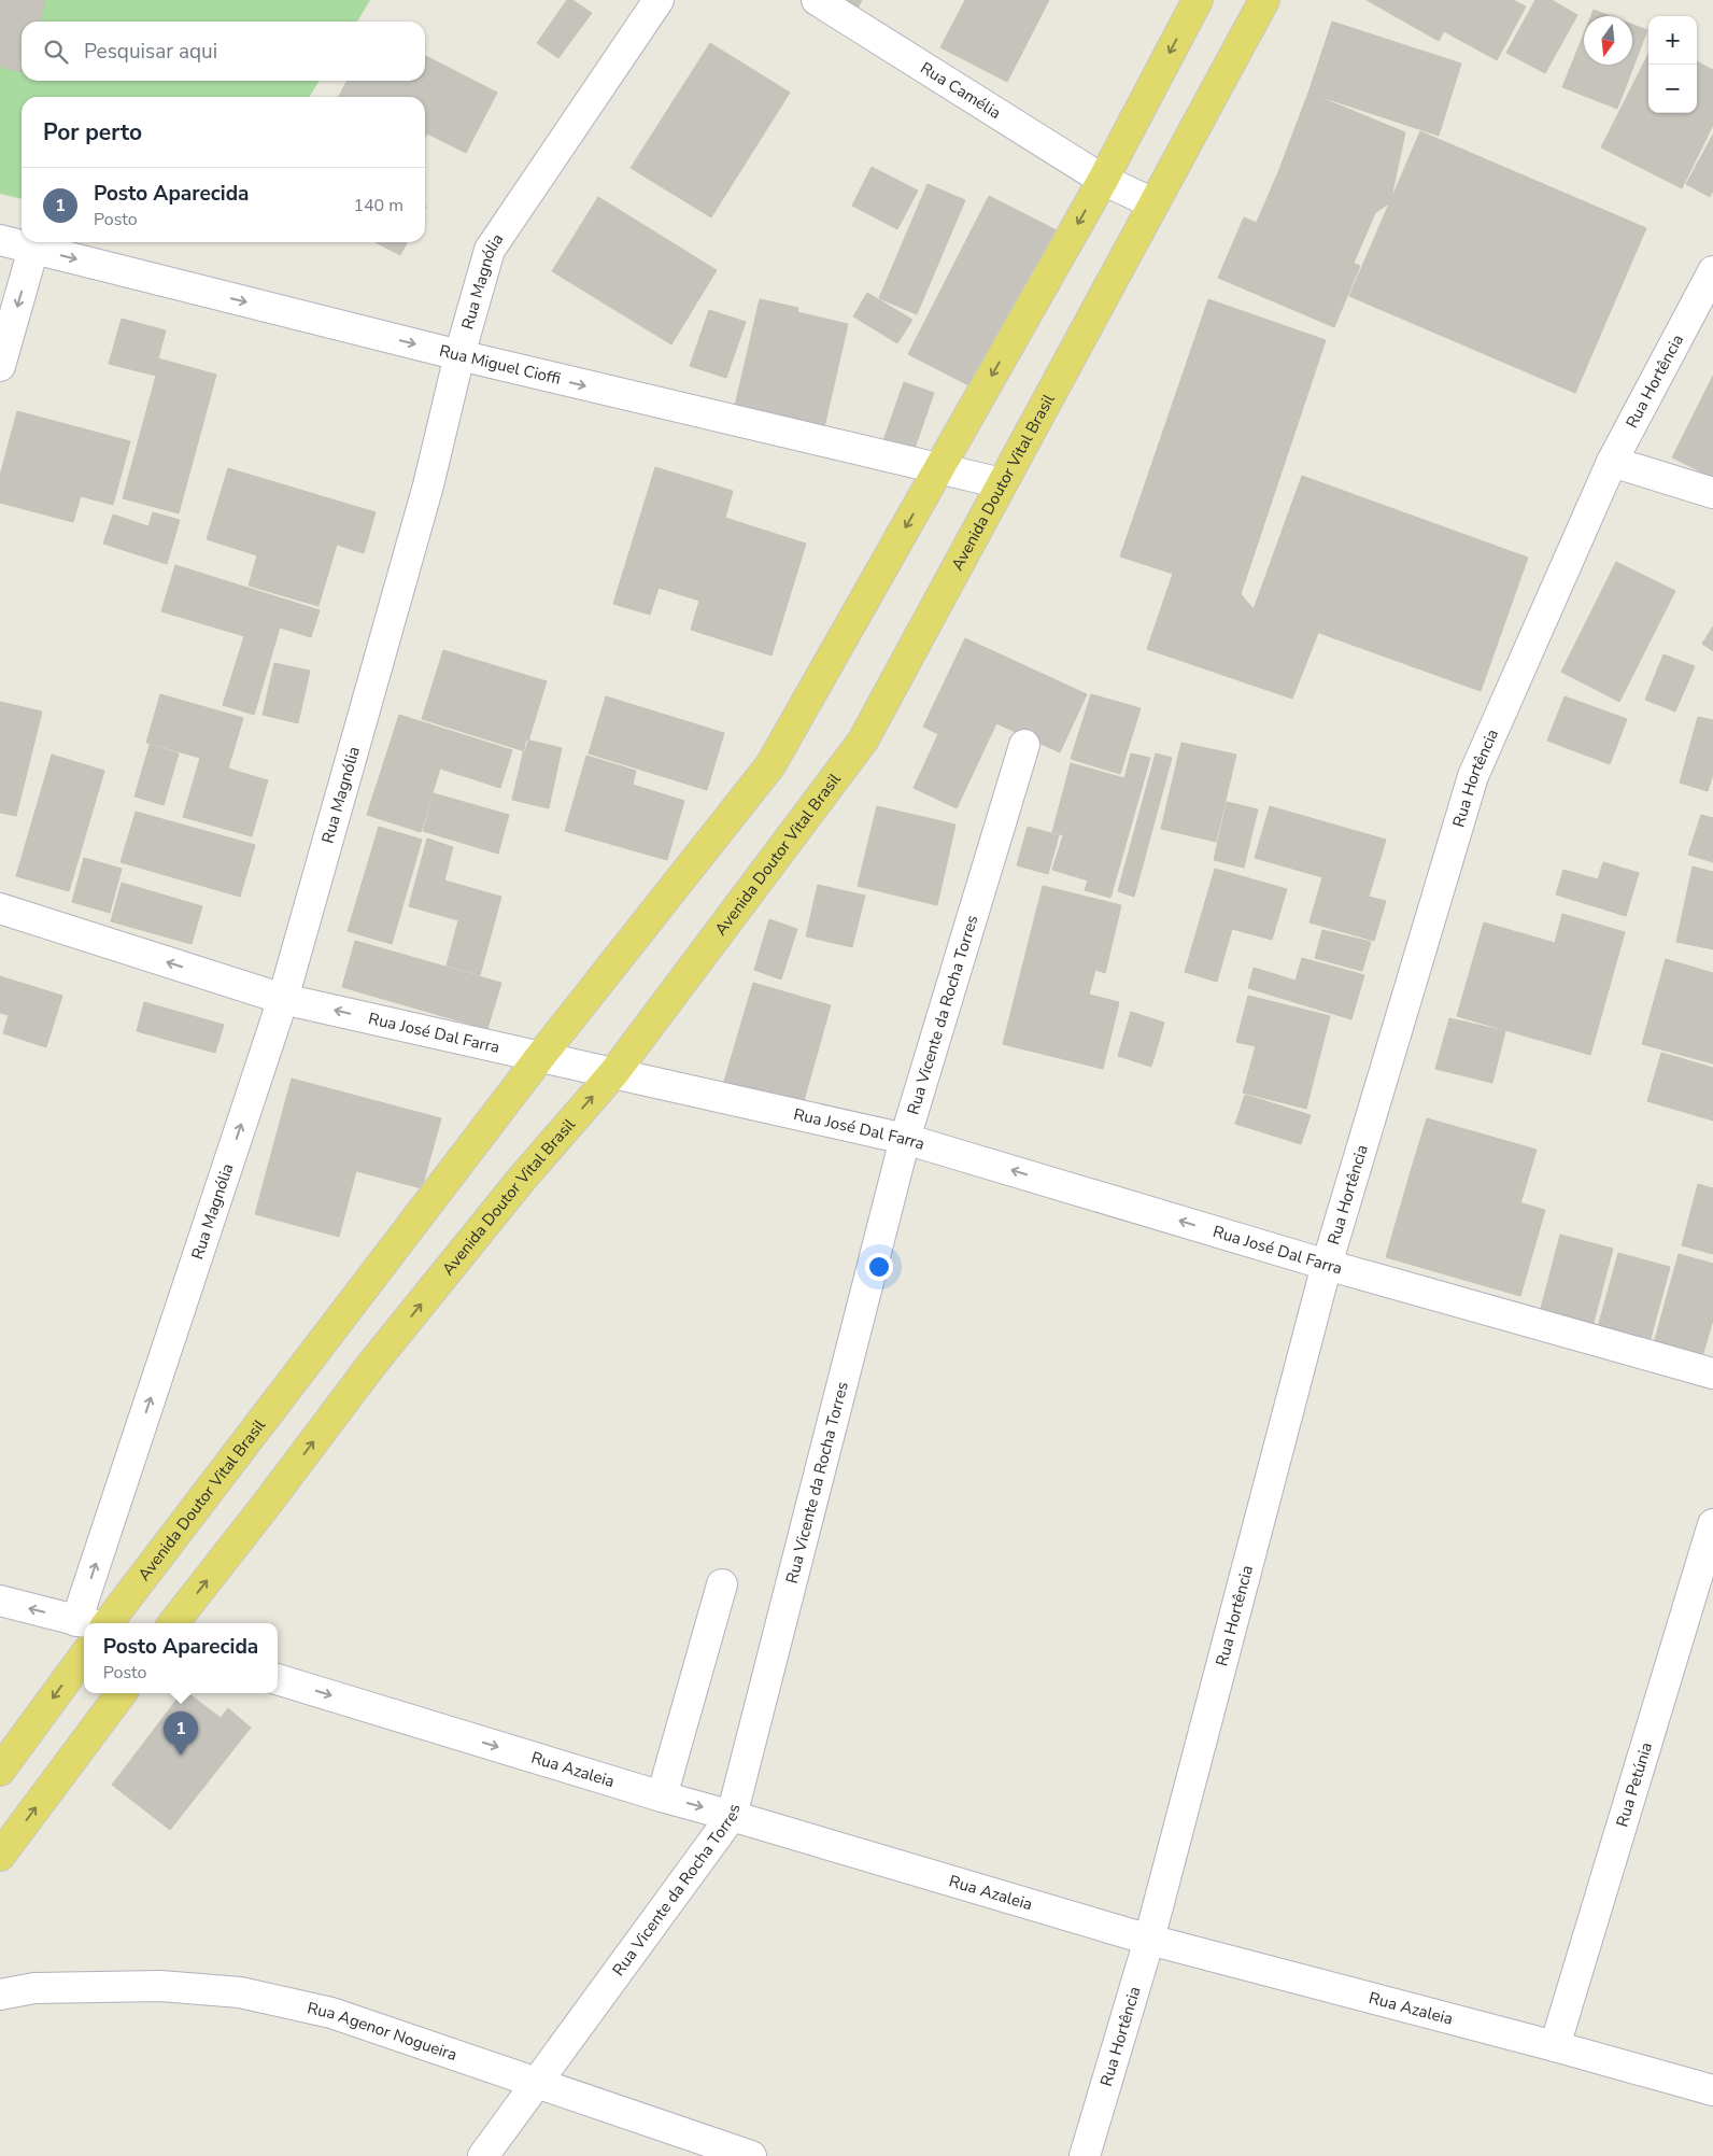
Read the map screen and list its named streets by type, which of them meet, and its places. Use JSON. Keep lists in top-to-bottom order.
{
  "streets": {
    "main road": ["Avenida Doutor Vital Brasil"],
    "street": [
      "Rua Camélia",
      "Rua Magnólia",
      "Rua Miguel Cioffi",
      "Rua Hortência",
      "Rua Vicente da Rocha Torres",
      "Rua José Dal Farra",
      "Rua Azaleia",
      "Rua Petúnia",
      "Rua Agenor Nogueira"
    ]
  },
  "crossings": [
    ["Rua Camélia", "Avenida Doutor Vital Brasil"],
    ["Rua Magnólia", "Rua Miguel Cioffi"],
    ["Rua Magnólia", "Rua José Dal Farra"],
    ["Rua Miguel Cioffi", "Avenida Doutor Vital Brasil"],
    ["Rua Hortência", "Rua José Dal Farra"],
    ["Rua Hortência", "Rua Azaleia"],
    ["Avenida Doutor Vital Brasil", "Rua José Dal Farra"],
    ["Rua Vicente da Rocha Torres", "Rua José Dal Farra"],
    ["Rua Vicente da Rocha Torres", "Rua Azaleia"],
    ["Rua Vicente da Rocha Torres", "Rua Agenor Nogueira"],
    ["Rua Azaleia", "Rua Petúnia"]
  ],
  "one_way": ["Rua Magnólia", "Rua Miguel Cioffi", "Rua José Dal Farra"],
  "north": "bottom",
  "page": {
    "map_buttons": ["+", "−"],
    "search": "Pesquisar aqui",
    "heading": "Por perto",
    "list": [
      {
        "mark": "1",
        "name": "Posto Aparecida",
        "note": "Posto",
        "value": "140 m"
      }
    ],
    "popup": ["Posto Aparecida", "Posto"],
    "pins": "1"
  }
}
